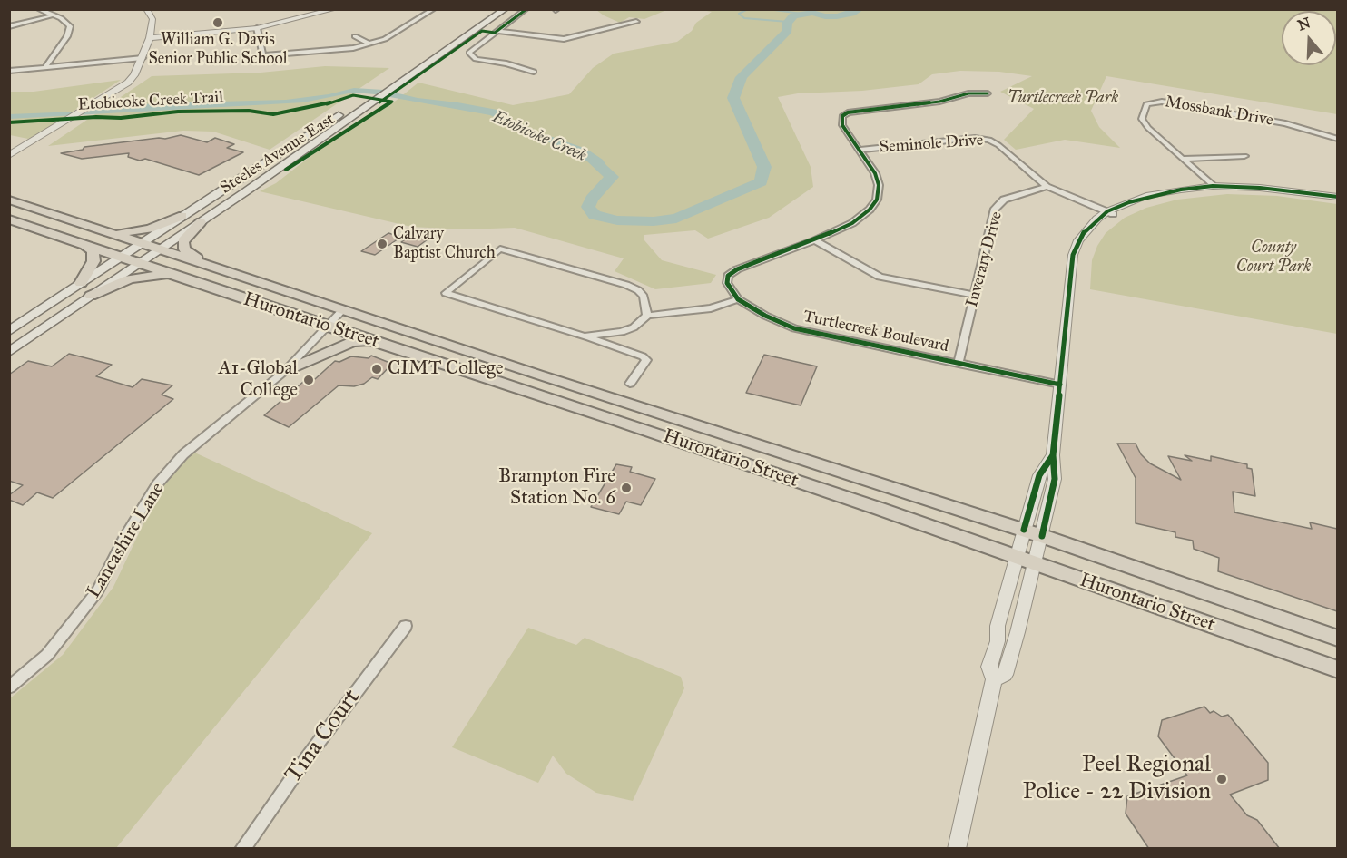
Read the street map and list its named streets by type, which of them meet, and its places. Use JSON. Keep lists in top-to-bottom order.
{
  "streets": {
    "main road": ["Steeles Avenue East", "Hurontario Street"],
    "street": [
      "Mossbank Drive",
      "Seminole Drive",
      "Inverary Drive",
      "Turtlecreek Boulevard",
      "Lancashire Lane",
      "Tina Court"
    ],
    "cycle path": ["Etobicoke Creek Trail"]
  },
  "crossings": [
    ["Seminole Drive", "Inverary Drive"],
    ["Steeles Avenue East", "Hurontario Street"],
    ["Inverary Drive", "Turtlecreek Boulevard"],
    ["Hurontario Street", "Lancashire Lane"]
  ],
  "water": ["Etobicoke Creek"],
  "parks": ["Turtlecreek Park", "County Court Park"],
  "places": [
    "William G. Davis Senior Public School",
    "Calvary Baptist Church",
    "CIMT College",
    "A1-Global College",
    "Brampton Fire Station No. 6",
    "Peel Regional Police - 22 Division"
  ],
  "north": "top"
}
